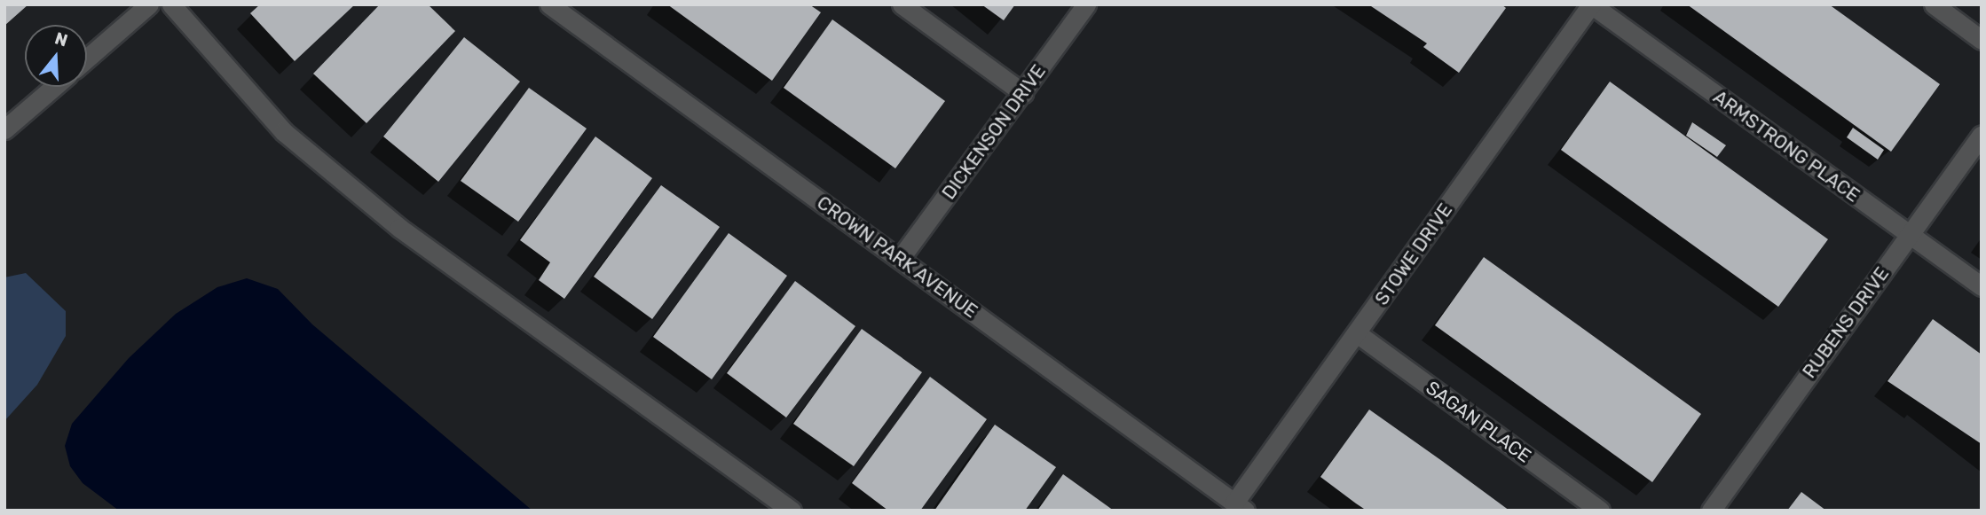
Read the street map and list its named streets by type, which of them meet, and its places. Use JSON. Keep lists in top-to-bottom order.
{
  "streets": {
    "street": [
      "DICKENSON DRIVE",
      "ARMSTRONG PLACE",
      "STOWE DRIVE",
      "CROWN PARK AVENUE",
      "RUBENS DRIVE",
      "SAGAN PLACE"
    ]
  },
  "crossings": [
    ["DICKENSON DRIVE", "CROWN PARK AVENUE"],
    ["ARMSTRONG PLACE", "STOWE DRIVE"],
    ["ARMSTRONG PLACE", "RUBENS DRIVE"],
    ["STOWE DRIVE", "CROWN PARK AVENUE"],
    ["STOWE DRIVE", "SAGAN PLACE"]
  ],
  "north": "top"
}
